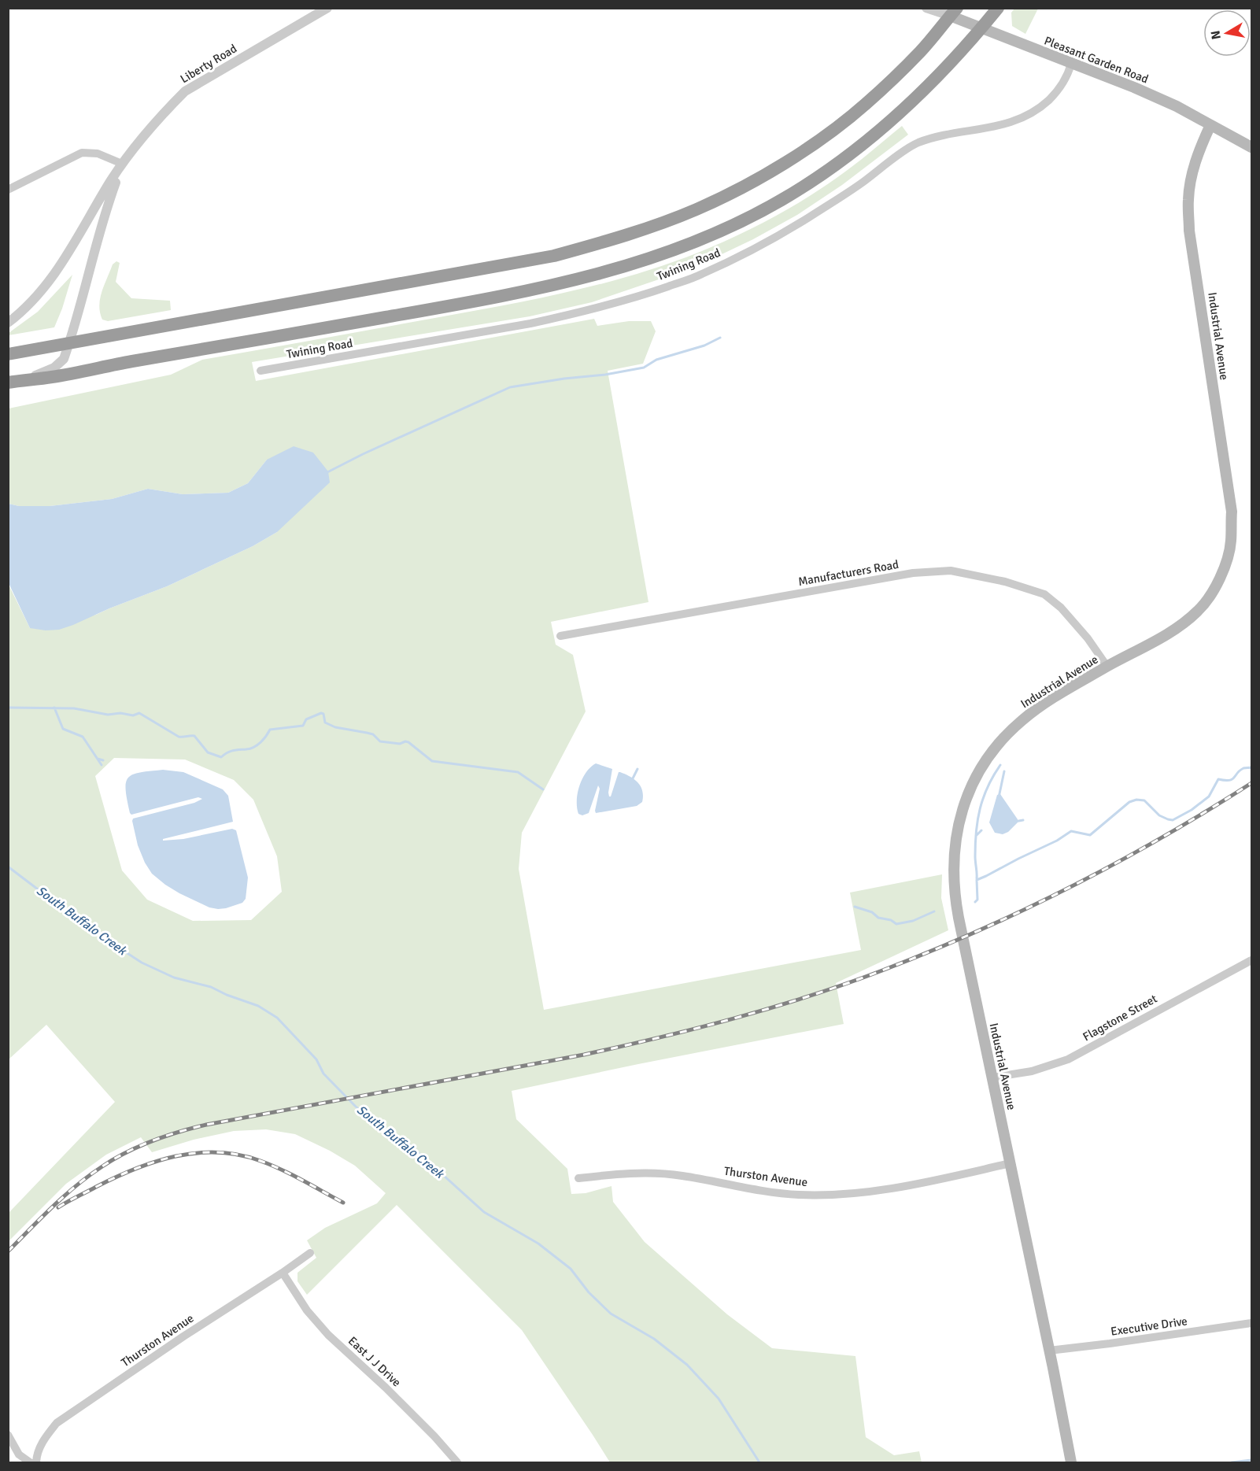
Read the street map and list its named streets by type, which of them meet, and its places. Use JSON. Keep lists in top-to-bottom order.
{
  "streets": {
    "main road": ["Pleasant Garden Road", "Industrial Avenue"],
    "street": [
      "Liberty Road",
      "Twining Road",
      "Manufacturers Road",
      "Flagstone Street",
      "Thurston Avenue",
      "Executive Drive",
      "East J J Drive"
    ]
  },
  "crossings": [
    ["Pleasant Garden Road", "Twining Road"],
    ["Pleasant Garden Road", "Industrial Avenue"],
    ["Industrial Avenue", "Manufacturers Road"],
    ["Industrial Avenue", "Flagstone Street"],
    ["Industrial Avenue", "Thurston Avenue"],
    ["Industrial Avenue", "Executive Drive"],
    ["Thurston Avenue", "East J J Drive"]
  ],
  "water": ["South Buffalo Creek"],
  "north": "left"
}
